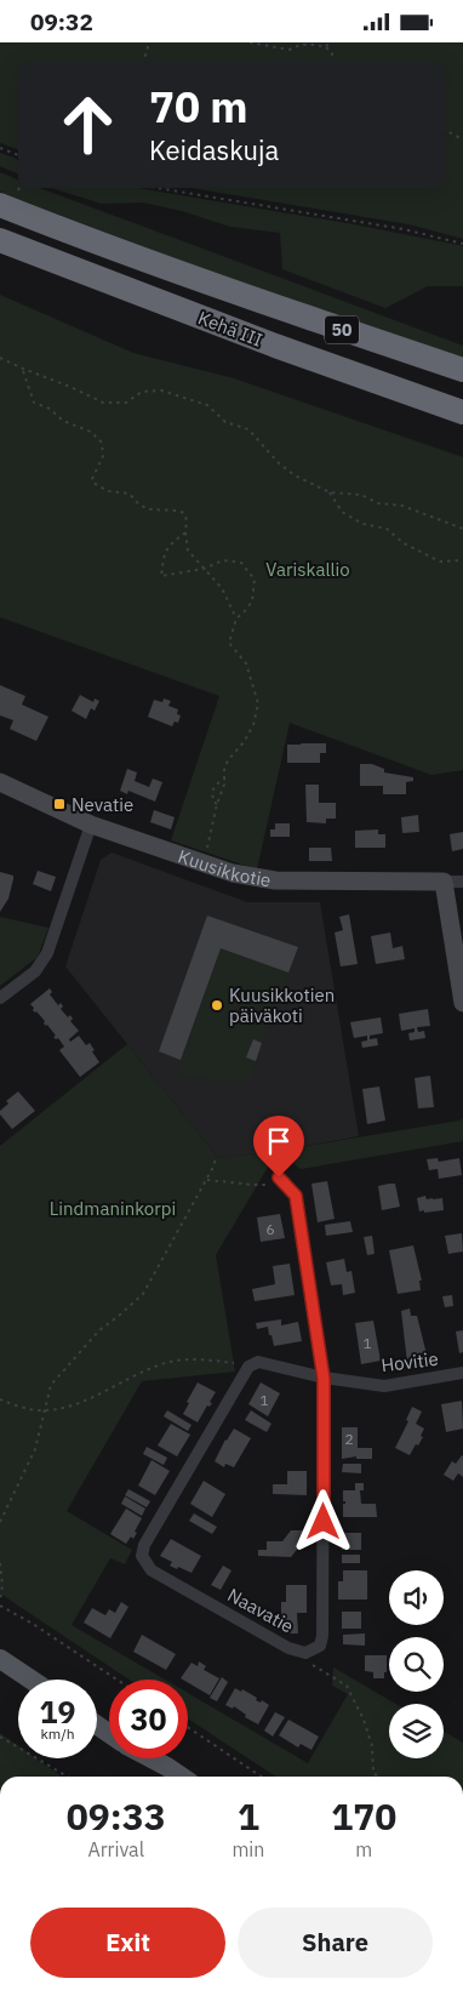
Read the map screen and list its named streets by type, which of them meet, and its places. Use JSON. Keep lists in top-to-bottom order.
{
  "streets": {
    "highway": ["Kehä III", "50"],
    "street": ["Kuusikkotie", "Hovitie", "Naavatie"]
  },
  "crossings": [
    ["Hovitie", "Naavatie"]
  ],
  "parks": ["Variskallio", "Lindmaninkorpi"],
  "places": {
    "transit": ["Nevatie"],
    "other": ["Kuusikkotien päiväkoti"]
  },
  "house_numbers": [
    "6",
    "1",
    "1",
    "2"
  ],
  "page": {
    "status": "09:32",
    "turn": ["70 m", "Keidaskuja"],
    "speed": "19 km/h",
    "limit": "30",
    "eta": [
      "09:33",
      "Arrival",
      "1",
      "min",
      "170",
      "m"
    ],
    "buttons": ["Exit", "Share"]
  }
}
